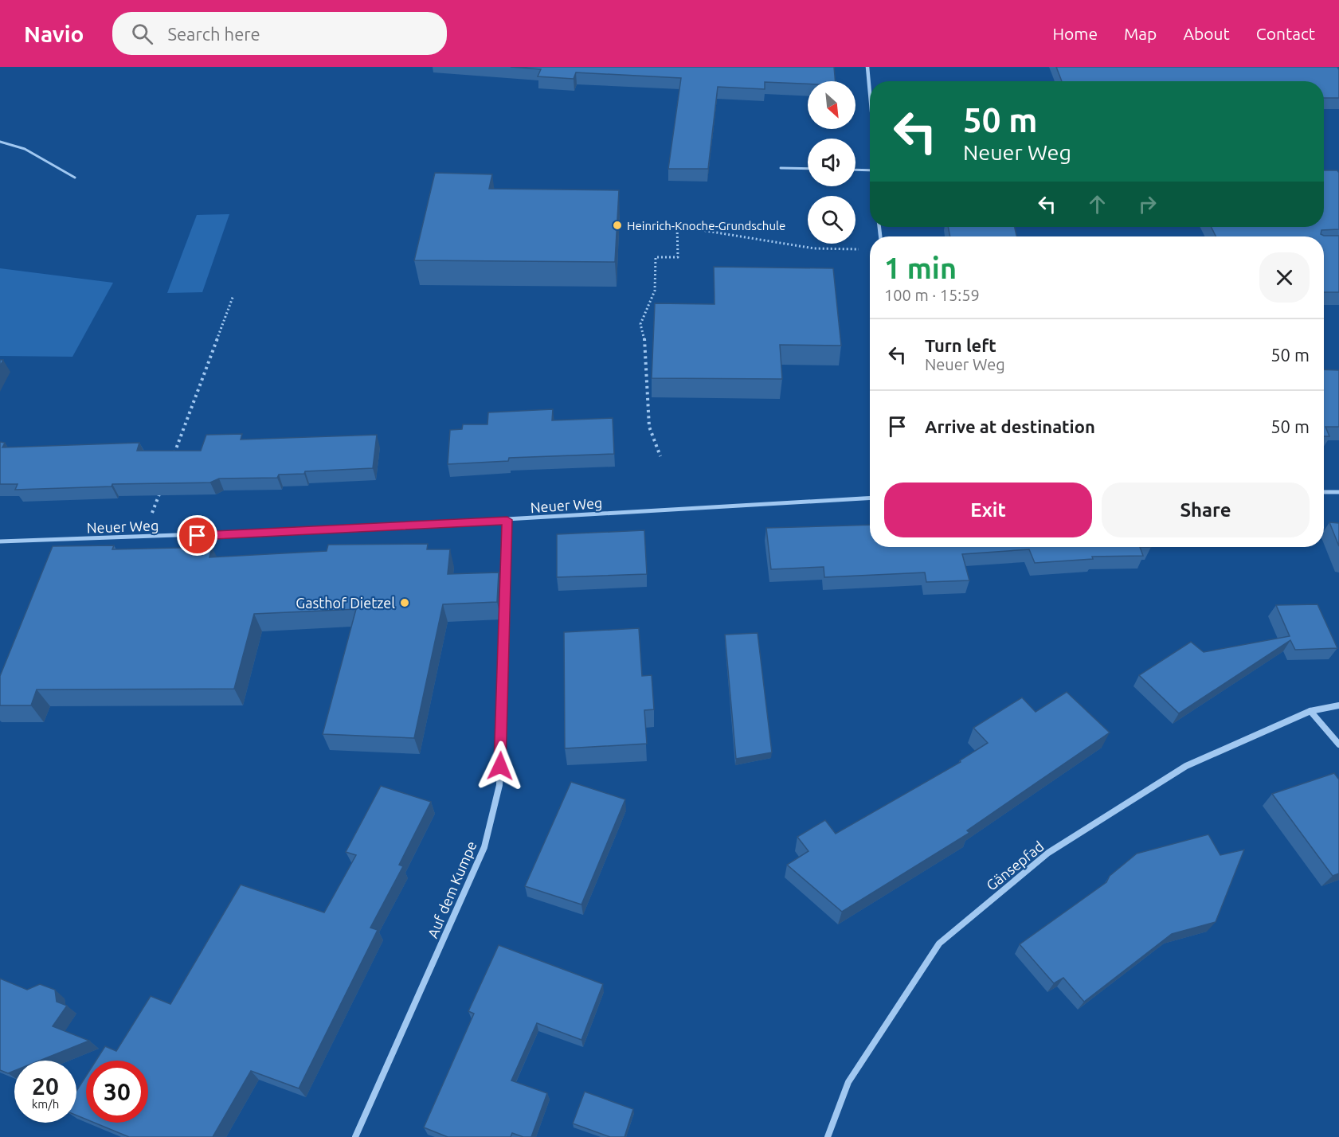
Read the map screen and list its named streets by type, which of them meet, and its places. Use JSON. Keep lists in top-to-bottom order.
{
  "streets": {
    "street": ["Neuer Weg", "Gänsepfad", "Auf dem Kumpe"]
  },
  "crossings": [
    ["Neuer Weg", "Auf dem Kumpe"]
  ],
  "places": ["Heinrich-Knoche-Grundschule", "Gasthof Dietzel"],
  "north": "bottom right",
  "page": {
    "header": "Navio",
    "search": "Search here",
    "nav": [
      "Home",
      "Map",
      "About",
      "Contact"
    ],
    "turn": ["50 m", "Neuer Weg"],
    "heading": ["1 min", "100 m · 15:59"],
    "list": [
      {
        "name": "Turn left",
        "note": "Neuer Weg",
        "value": "50 m"
      },
      {
        "name": "Arrive at destination",
        "value": "50 m"
      }
    ],
    "buttons": ["Exit", "Share"],
    "speed": "20 km/h",
    "limit": "30"
  }
}
